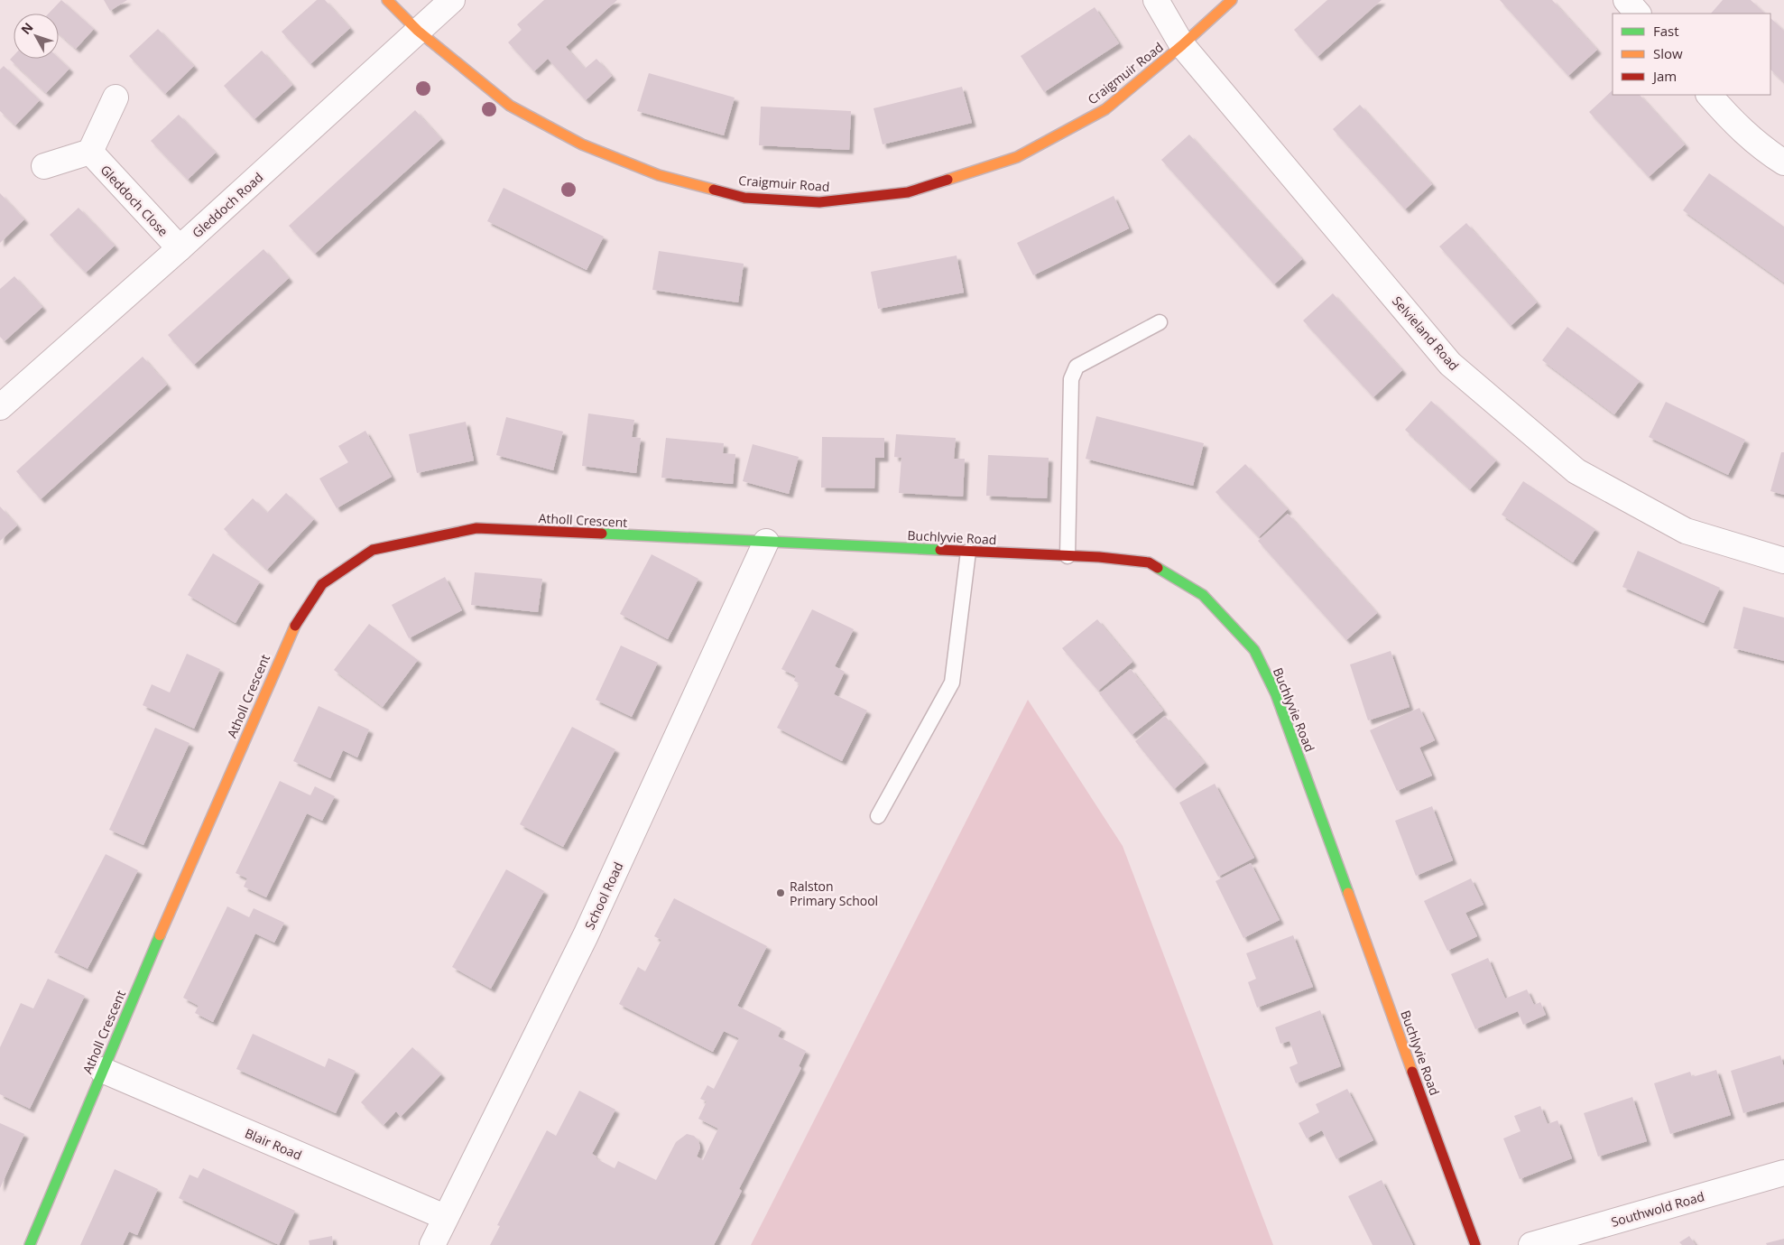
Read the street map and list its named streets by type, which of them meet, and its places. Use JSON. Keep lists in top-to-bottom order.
{
  "streets": {
    "street": [
      "Craigmuir Road",
      "Gleddoch Close",
      "Gleddoch Road",
      "Selvieland Road",
      "Atholl Crescent",
      "Buchlyvie Road",
      "School Road",
      "Blair Road",
      "Southwold Road"
    ]
  },
  "crossings": [
    ["Craigmuir Road", "Gleddoch Road"],
    ["Craigmuir Road", "Selvieland Road"],
    ["Gleddoch Close", "Gleddoch Road"],
    ["Atholl Crescent", "Buchlyvie Road"],
    ["Atholl Crescent", "School Road"],
    ["Atholl Crescent", "Blair Road"],
    ["Buchlyvie Road", "School Road"],
    ["School Road", "Blair Road"]
  ],
  "places": ["Ralston Primary School"],
  "legend": ["Fast", "Slow", "Jam"],
  "north": "top left"
}
